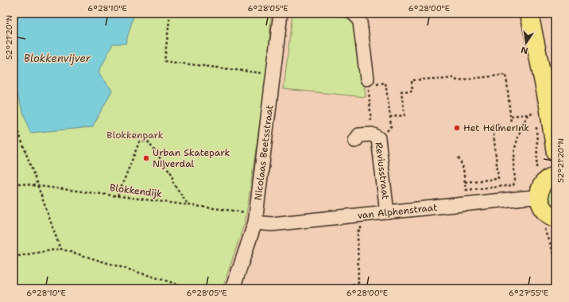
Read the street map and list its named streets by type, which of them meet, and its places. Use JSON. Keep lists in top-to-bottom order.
{
  "streets": {
    "street": ["Nicolaas Beetsstraat", "Reviusstraat", "van Alphenstraat"],
    "path": ["Blokkendijk"]
  },
  "crossings": [
    ["Nicolaas Beetsstraat", "Blokkendijk"],
    ["Nicolaas Beetsstraat", "van Alphenstraat"],
    ["Reviusstraat", "van Alphenstraat"],
    ["Blokkendijk", "van Alphenstraat"]
  ],
  "water": ["Blokkenvijver"],
  "parks": ["Blokkenpark"],
  "places": ["Het Helmerink", "Urban Skatepark Nijverdal"],
  "north": "bottom",
  "coordinates": [
    "6°28'10\"E",
    "6°28'05\"E",
    "6°28'00\"E",
    "52°21'20\"N",
    "6°27'55\"E"
  ]
}
